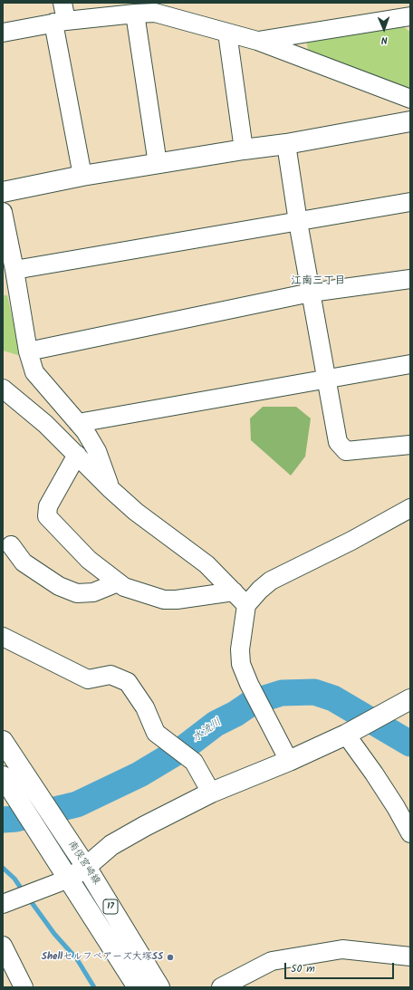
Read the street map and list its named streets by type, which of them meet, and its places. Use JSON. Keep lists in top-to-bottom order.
{
  "streets": {
    "street": ["南俣宮崎線", "17"]
  },
  "districts": ["江南三丁目"],
  "water": ["水流川"],
  "places": ["Shellセルフベアーズ大塚SS"],
  "scale_bar": "50 m",
  "north": "bottom"
}
